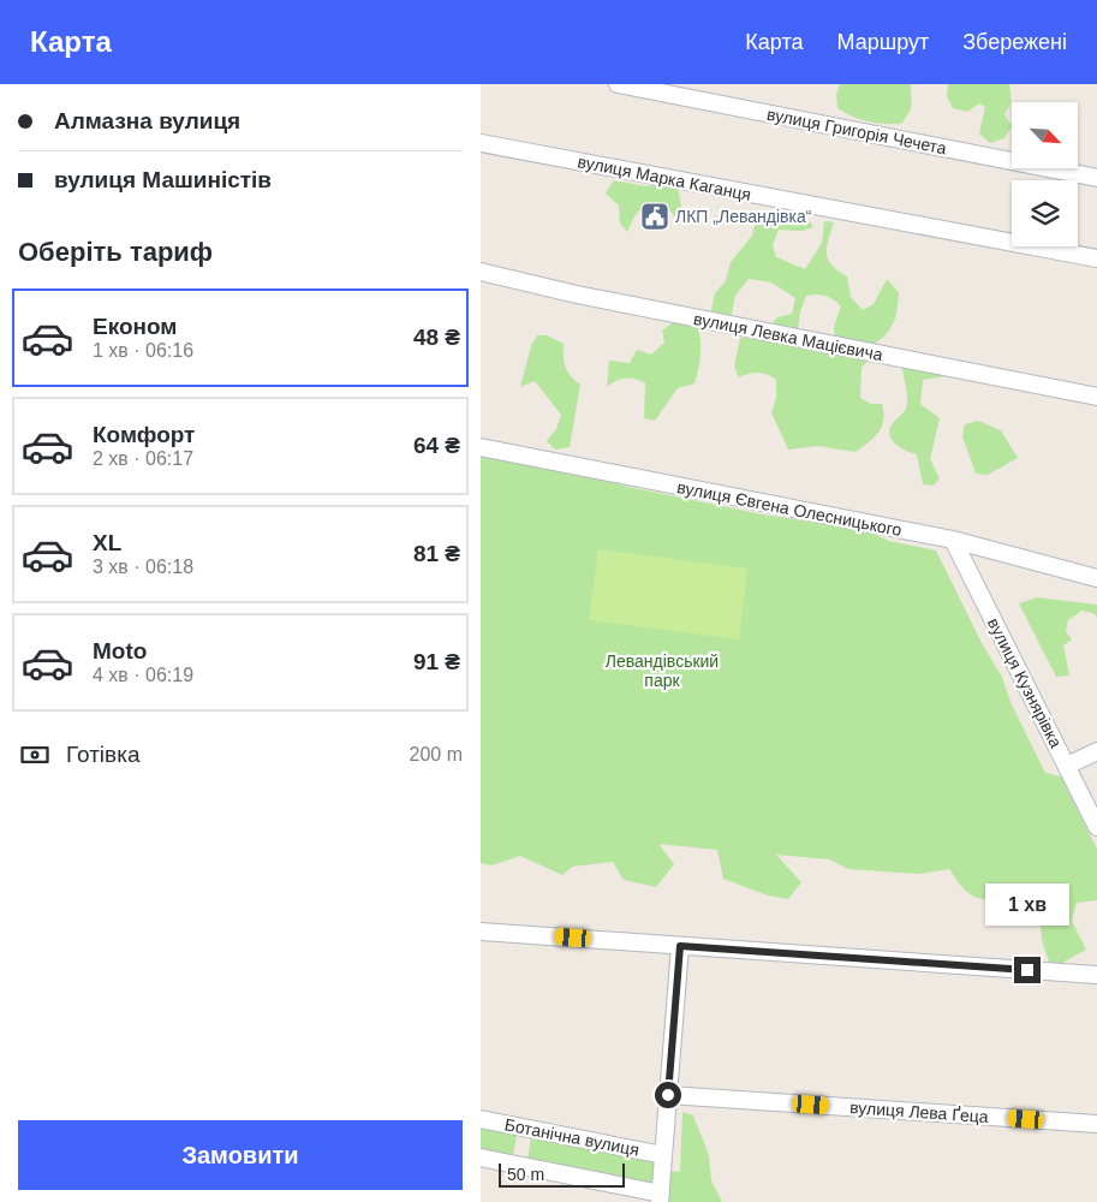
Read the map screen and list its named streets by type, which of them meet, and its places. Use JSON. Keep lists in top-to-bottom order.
{
  "streets": {
    "street": [
      "вулиця Григорія Чечета",
      "вулиця Марка Каганця",
      "вулиця Левка Мацієвича",
      "вулиця Євгена Олесницького",
      "вулиця Кузнярівка",
      "вулиця Лева Ґеца",
      "Ботанічна вулиця"
    ]
  },
  "crossings": [
    ["вулиця Євгена Олесницького", "вулиця Кузнярівка"]
  ],
  "parks": ["Левандівський парк"],
  "places": {
    "public building": ["ЛКП „Левандівка“"]
  },
  "scale_bar": "50 m",
  "north": "bottom right",
  "page": {
    "header": "Карта",
    "nav": ["Карта", "Маршрут", "Збережені"],
    "banner": ["Алмазна вулиця", "вулиця Машиністів"],
    "heading": "Оберіть тариф",
    "list": [
      {
        "name": "Економ",
        "note": "1 хв · 06:16",
        "value": "48 ₴"
      },
      {
        "name": "Комфорт",
        "note": "2 хв · 06:17",
        "value": "64 ₴"
      },
      {
        "name": "XL",
        "note": "3 хв · 06:18",
        "value": "81 ₴"
      },
      {
        "name": "Moto",
        "note": "4 хв · 06:19",
        "value": "91 ₴"
      }
    ],
    "pay": ["Готівка", "200 m"],
    "bubble": "1 хв",
    "buttons": "Замовити",
    "scale": "50 m"
  }
}
